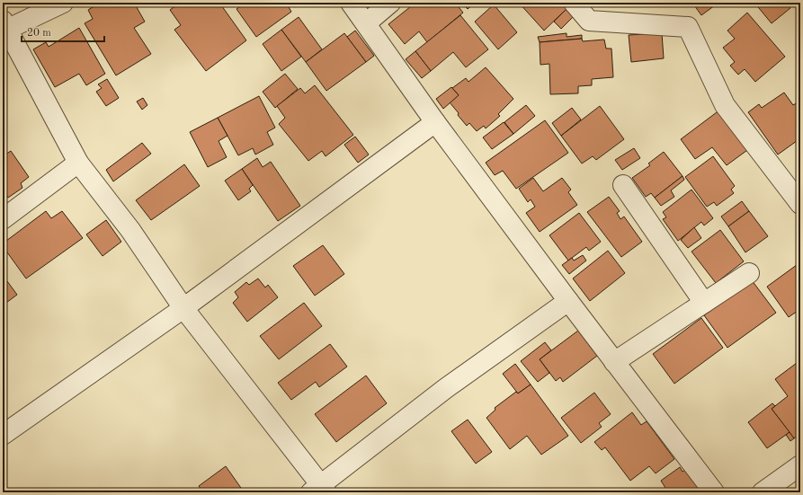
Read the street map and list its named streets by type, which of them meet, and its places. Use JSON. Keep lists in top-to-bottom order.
{
  "scale_bar": "20 m"
}
